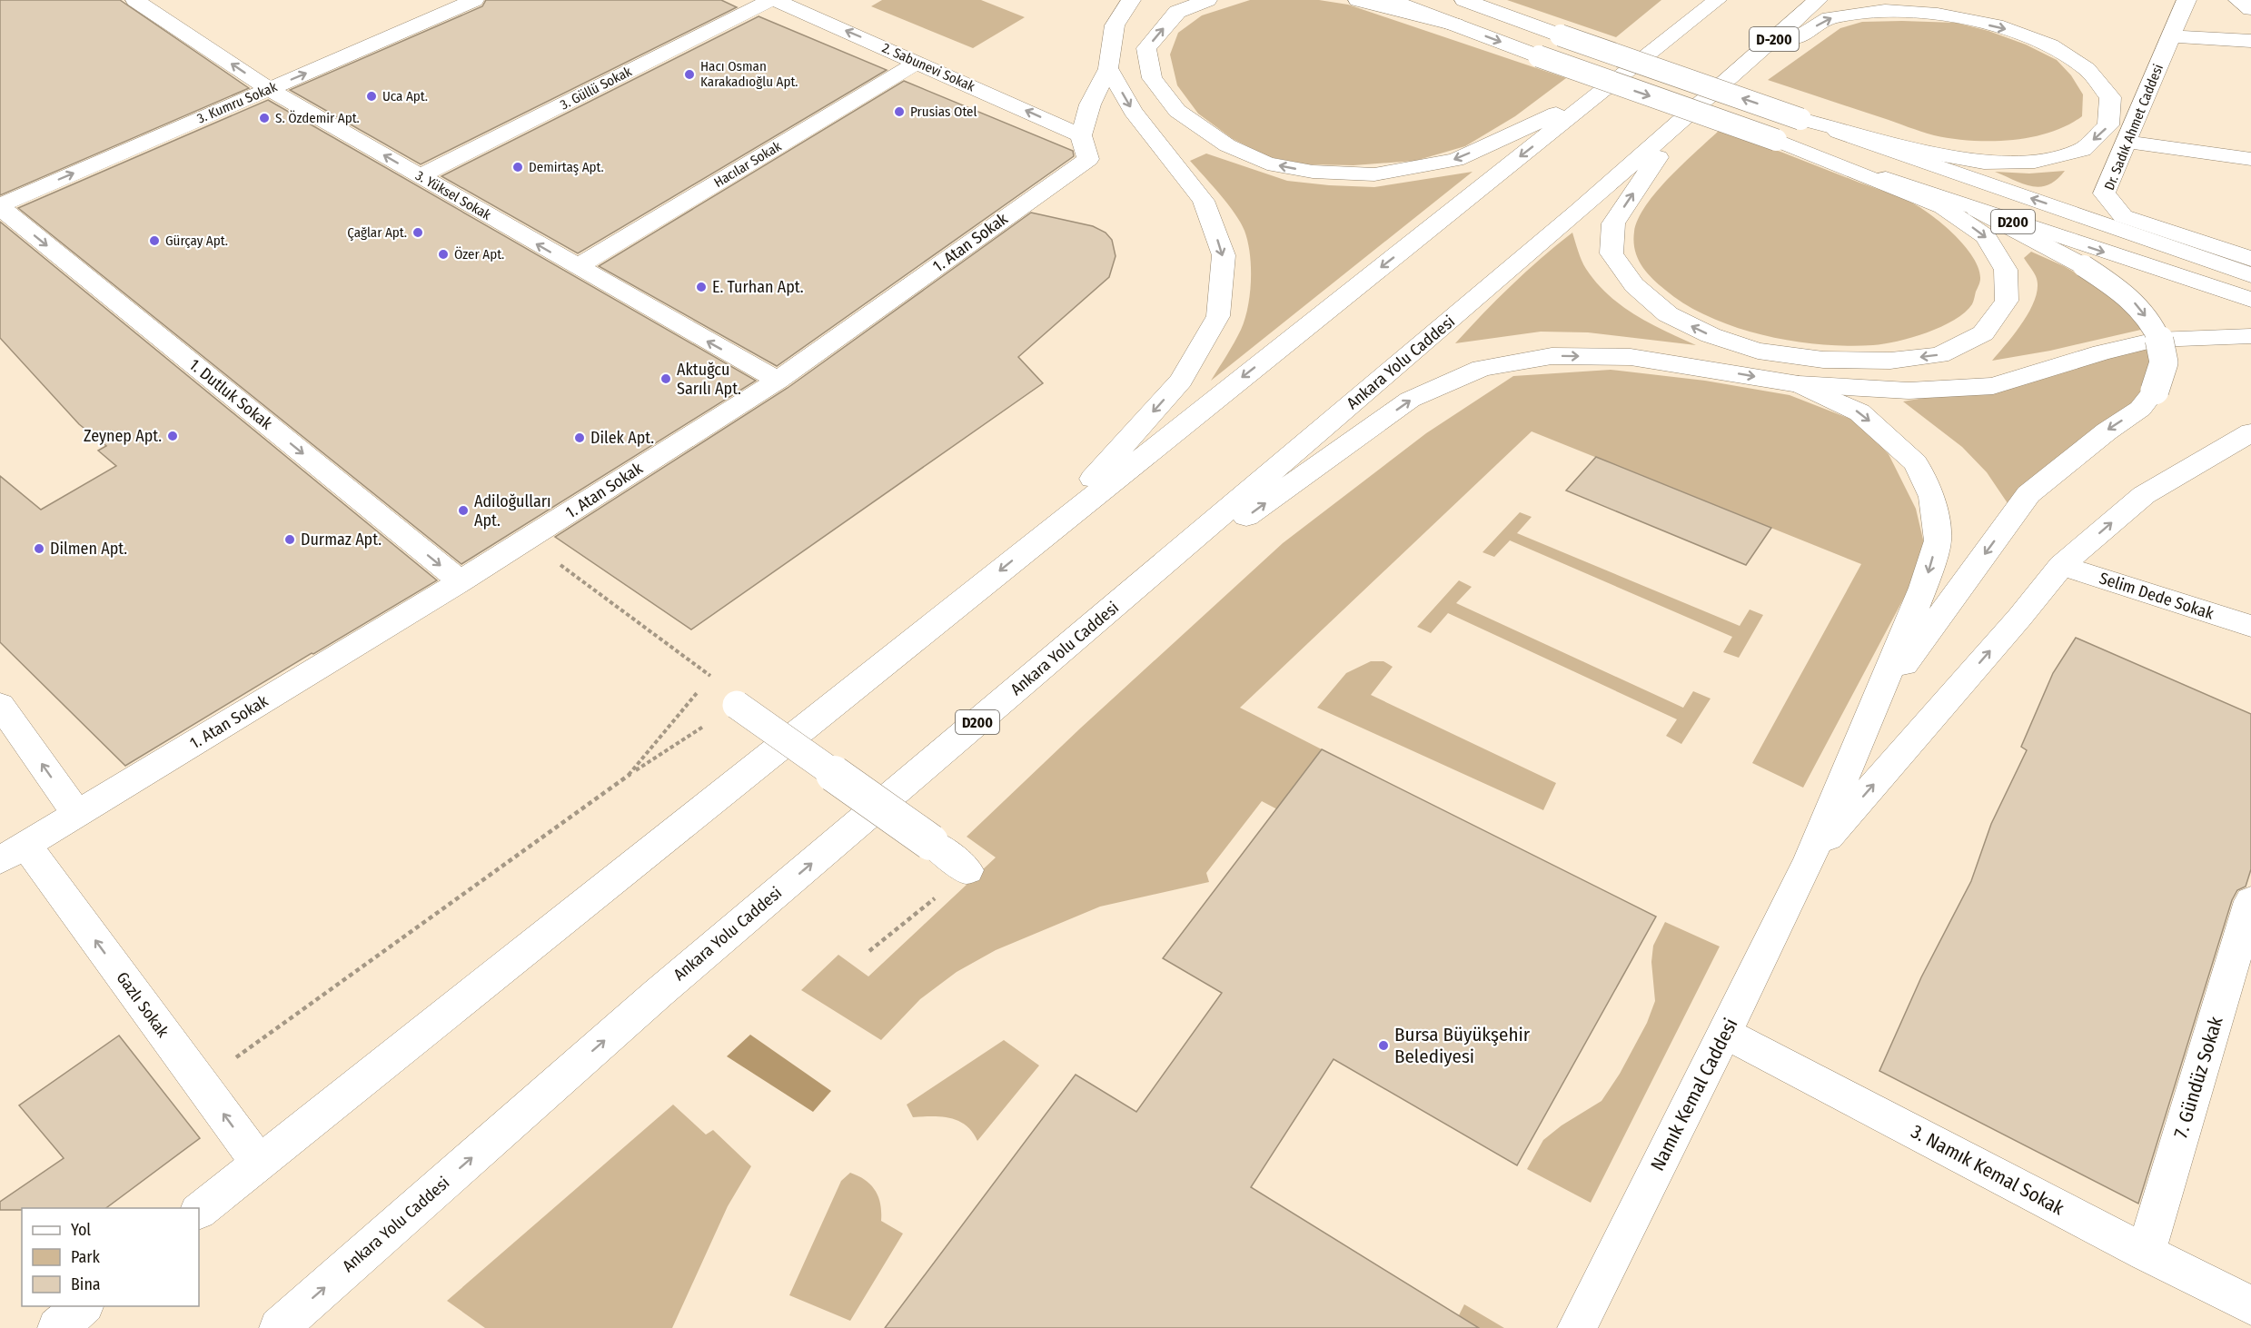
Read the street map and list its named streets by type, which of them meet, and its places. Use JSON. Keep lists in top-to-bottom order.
{
  "streets": {
    "main road": [
      "D-200",
      "2. Sabunevi Sokak",
      "3. Güllü Sokak",
      "3. Kumru Sokak",
      "Dr. Sadık Ahmet Caddesi",
      "Hacılar Sokak",
      "3. Yüksel Sokak",
      "D200",
      "1. Atan Sokak",
      "Ankara Yolu Caddesi",
      "1. Dutluk Sokak",
      "Selim Dede Sokak",
      "Gazlı Sokak",
      "7. Gündüz Sokak",
      "Namık Kemal Caddesi",
      "3. Namık Kemal Sokak"
    ]
  },
  "crossings": [
    ["D-200", "Ankara Yolu Caddesi"],
    ["2. Sabunevi Sokak", "3. Güllü Sokak"],
    ["2. Sabunevi Sokak", "Hacılar Sokak"],
    ["2. Sabunevi Sokak", "1. Atan Sokak"],
    ["3. Güllü Sokak", "3. Yüksel Sokak"],
    ["3. Kumru Sokak", "3. Yüksel Sokak"],
    ["3. Kumru Sokak", "1. Dutluk Sokak"],
    ["Hacılar Sokak", "3. Yüksel Sokak"],
    ["3. Yüksel Sokak", "1. Atan Sokak"],
    ["1. Atan Sokak", "1. Dutluk Sokak"],
    ["1. Atan Sokak", "Gazlı Sokak"],
    ["7. Gündüz Sokak", "3. Namık Kemal Sokak"],
    ["Namık Kemal Caddesi", "3. Namık Kemal Sokak"]
  ],
  "one_way": [
    "2. Sabunevi Sokak",
    "3. Kumru Sokak",
    "3. Yüksel Sokak",
    "1. Dutluk Sokak",
    "Gazlı Sokak"
  ],
  "places": [
    "Hacı Osman Karakadıoğlu Apt.",
    "Uca Apt.",
    "Prusias Otel",
    "S. Özdemir Apt.",
    "Demirtaş Apt.",
    "Çağlar Apt.",
    "Gürçay Apt.",
    "Özer Apt.",
    "E. Turhan Apt.",
    "Aktuğcu Sarılı Apt.",
    "Zeynep Apt.",
    "Dilek Apt.",
    "Adiloğulları Apt.",
    "Durmaz Apt.",
    "Dilmen Apt.",
    "Bursa Büyükşehir Belediyesi"
  ],
  "legend": ["Yol", "Park", "Bina"]
}
